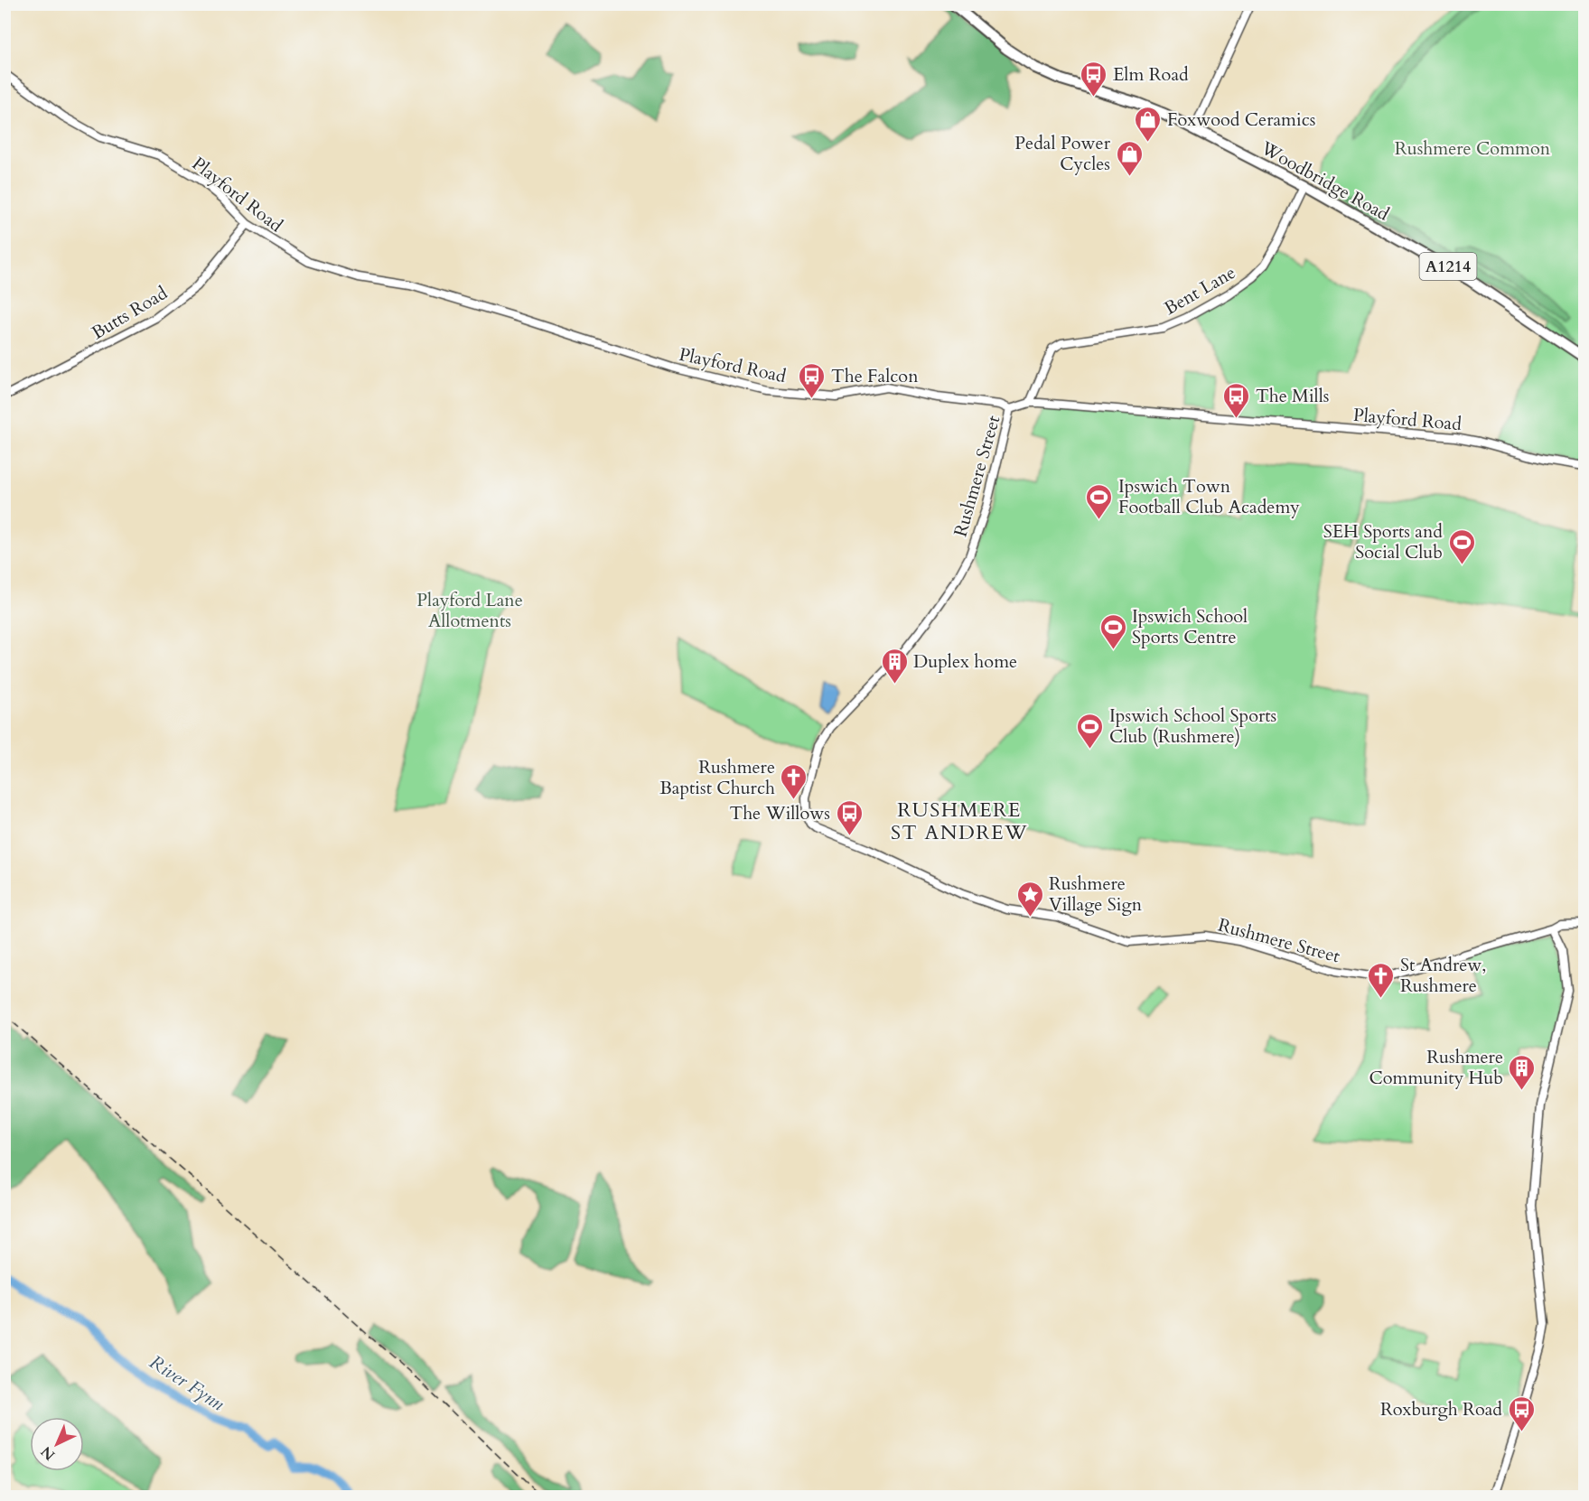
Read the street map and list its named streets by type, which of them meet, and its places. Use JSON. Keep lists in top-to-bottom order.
{
  "streets": {
    "main road": ["Woodbridge Road", "A1214"],
    "street": [
      "Playford Road",
      "Bent Lane",
      "Butts Road",
      "Rushmere Street"
    ]
  },
  "crossings": [
    ["Woodbridge Road", "Bent Lane"],
    ["Playford Road", "Bent Lane"],
    ["Playford Road", "Butts Road"],
    ["Playford Road", "Rushmere Street"]
  ],
  "districts": ["RUSHMERE ST ANDREW"],
  "water": ["River Fynn"],
  "parks": ["Rushmere Common", "Playford Lane Allotments"],
  "places": {
    "bus stop": [
      "Elm Road",
      "The Falcon",
      "The Mills",
      "The Willows",
      "Roxburgh Road"
    ],
    "shop": ["Foxwood Ceramics", "Pedal Power Cycles"],
    "sports": [
      "Ipswich Town Football Club Academy",
      "SEH Sports and Social Club",
      "Ipswich School Sports Centre",
      "Ipswich School Sports Club (Rushmere)"
    ],
    "building": ["Duplex home", "Rushmere Community Hub"],
    "church": ["Rushmere Baptist Church", "St Andrew, Rushmere"],
    "place": ["Rushmere Village Sign"]
  },
  "north": "bottom left"
}
